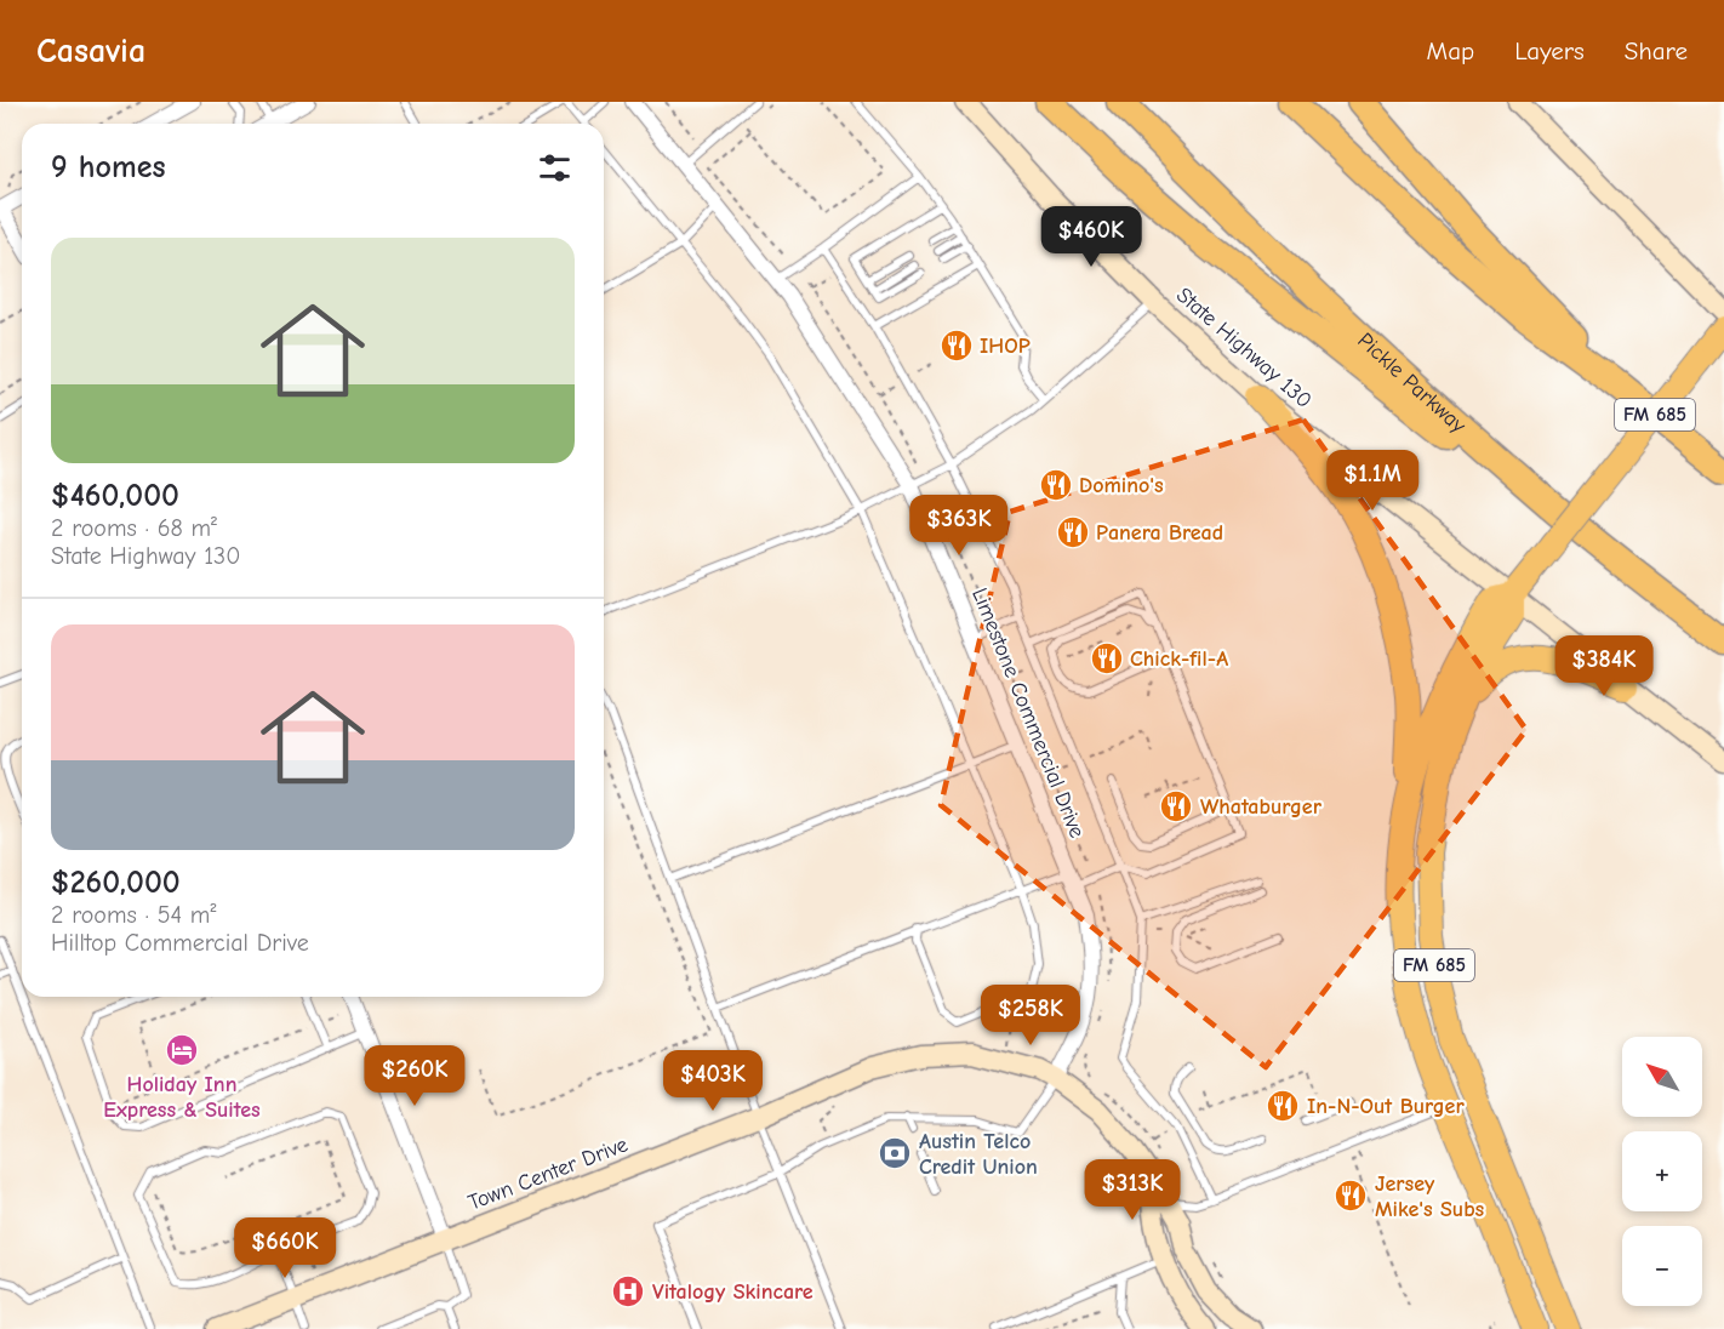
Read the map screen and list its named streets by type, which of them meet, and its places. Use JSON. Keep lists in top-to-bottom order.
{
  "streets": {
    "highway": ["Pickle Parkway"],
    "main road": ["FM 685"],
    "street": ["State Highway 130", "Limestone Commercial Drive", "Town Center Drive"]
  },
  "crossings": [
    ["State Highway 130", "FM 685"],
    ["Limestone Commercial Drive", "Town Center Drive"]
  ],
  "places": {
    "restaurant": [
      "IHOP",
      "Domino's",
      "Panera Bread",
      "Chick-fil-A",
      "Whataburger",
      "In-N-Out Burger",
      "Jersey Mike's Subs"
    ],
    "hotel": ["Holiday Inn Express & Suites"],
    "bank": ["Austin Telco Credit Union"],
    "hospital": ["Vitalogy Skincare"]
  },
  "north": "top left",
  "page": {
    "header": "Casavia",
    "nav": ["Map", "Layers", "Share"],
    "heading": "9 homes",
    "price": [
      "$460K",
      "$1.1M",
      "$363K",
      "$384K",
      "$258K",
      "$260K",
      "$403K",
      "$313K",
      "$660K"
    ],
    "list": [
      {
        "name": "$460,000",
        "note": "2 rooms · 68 m² · State Highway 130"
      },
      {
        "name": "$260,000",
        "note": "2 rooms · 54 m² · Hilltop Commercial Drive"
      }
    ],
    "map_buttons": ["+", "−"]
  }
}
